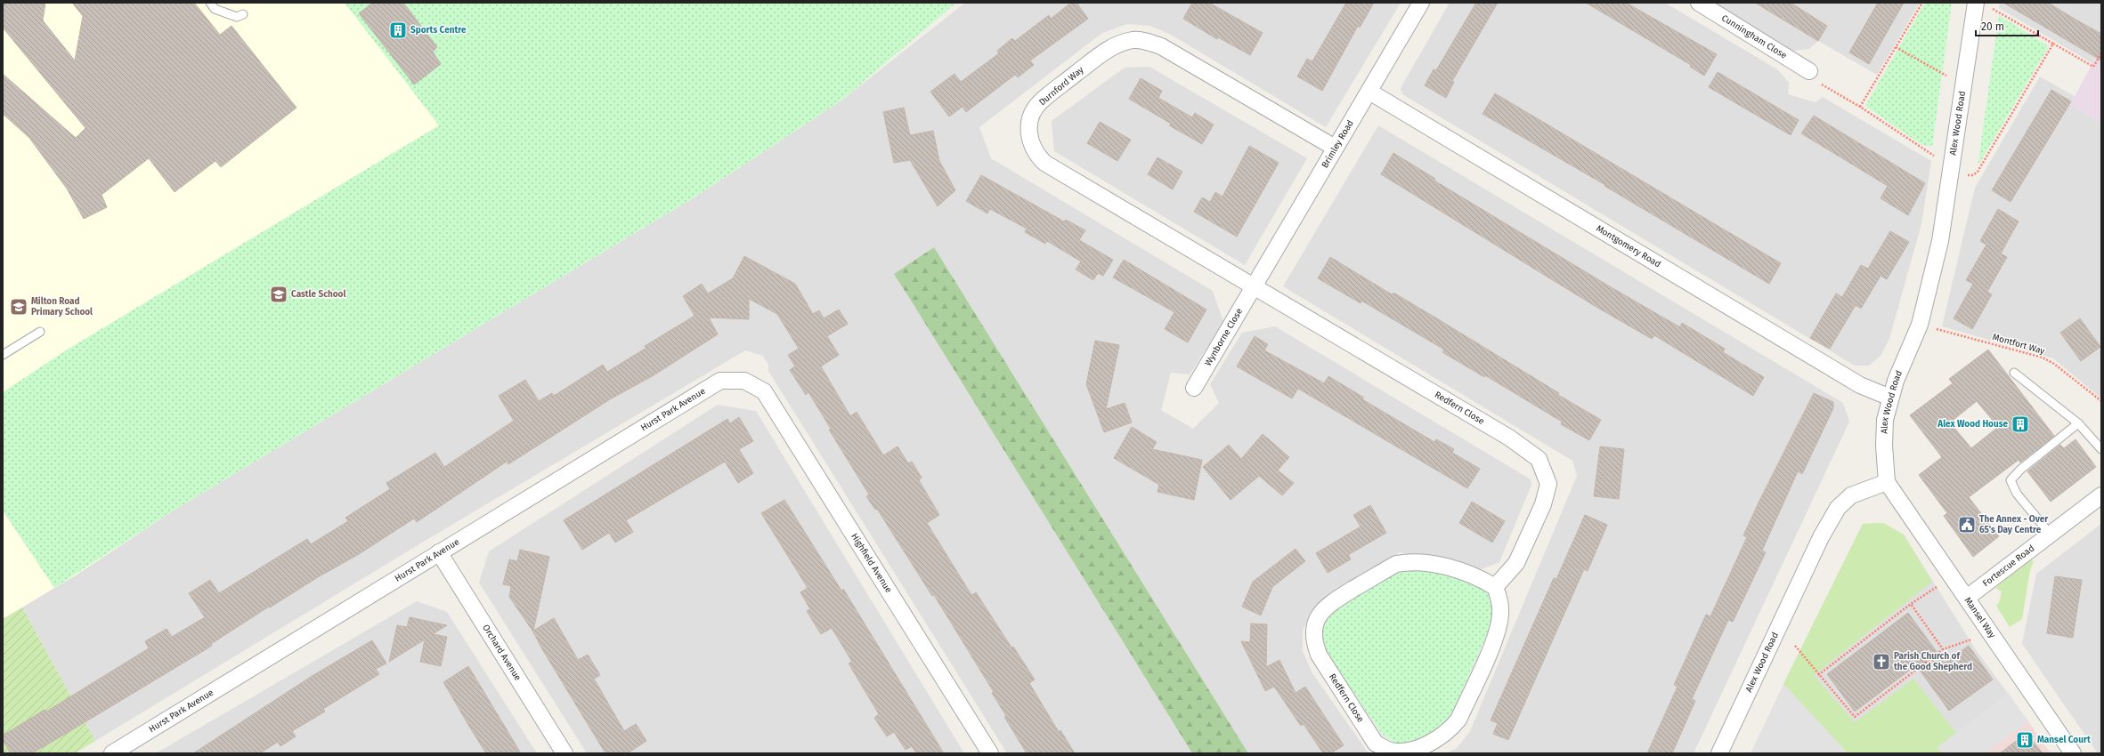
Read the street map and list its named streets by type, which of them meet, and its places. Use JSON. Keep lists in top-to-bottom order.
{
  "streets": {
    "street": [
      "Cunningham Close",
      "Durnford Way",
      "Alex Wood Road",
      "Brimley Road",
      "Montgomery Road",
      "Wynborne Close",
      "Redfern Close",
      "Hurst Park Avenue",
      "Highfield Avenue",
      "Fortescue Road",
      "Mansel Way",
      "Orchard Avenue"
    ],
    "path": ["Montfort Way"]
  },
  "crossings": [
    ["Durnford Way", "Brimley Road"],
    ["Durnford Way", "Wynborne Close"],
    ["Durnford Way", "Redfern Close"],
    ["Alex Wood Road", "Montgomery Road"],
    ["Alex Wood Road", "Montfort Way"],
    ["Alex Wood Road", "Mansel Way"],
    ["Brimley Road", "Montgomery Road"],
    ["Brimley Road", "Wynborne Close"],
    ["Brimley Road", "Redfern Close"],
    ["Wynborne Close", "Redfern Close"],
    ["Hurst Park Avenue", "Highfield Avenue"],
    ["Hurst Park Avenue", "Orchard Avenue"],
    ["Fortescue Road", "Mansel Way"]
  ],
  "places": {
    "building": ["Sports Centre", "Alex Wood House", "Mansel Court"],
    "school or university": ["Castle School", "Milton Road Primary School"],
    "public building": ["The Annex - Over 65's Day Centre"],
    "church": ["Parish Church of the Good Shepherd"]
  },
  "scale_bar": "20 m"
}
